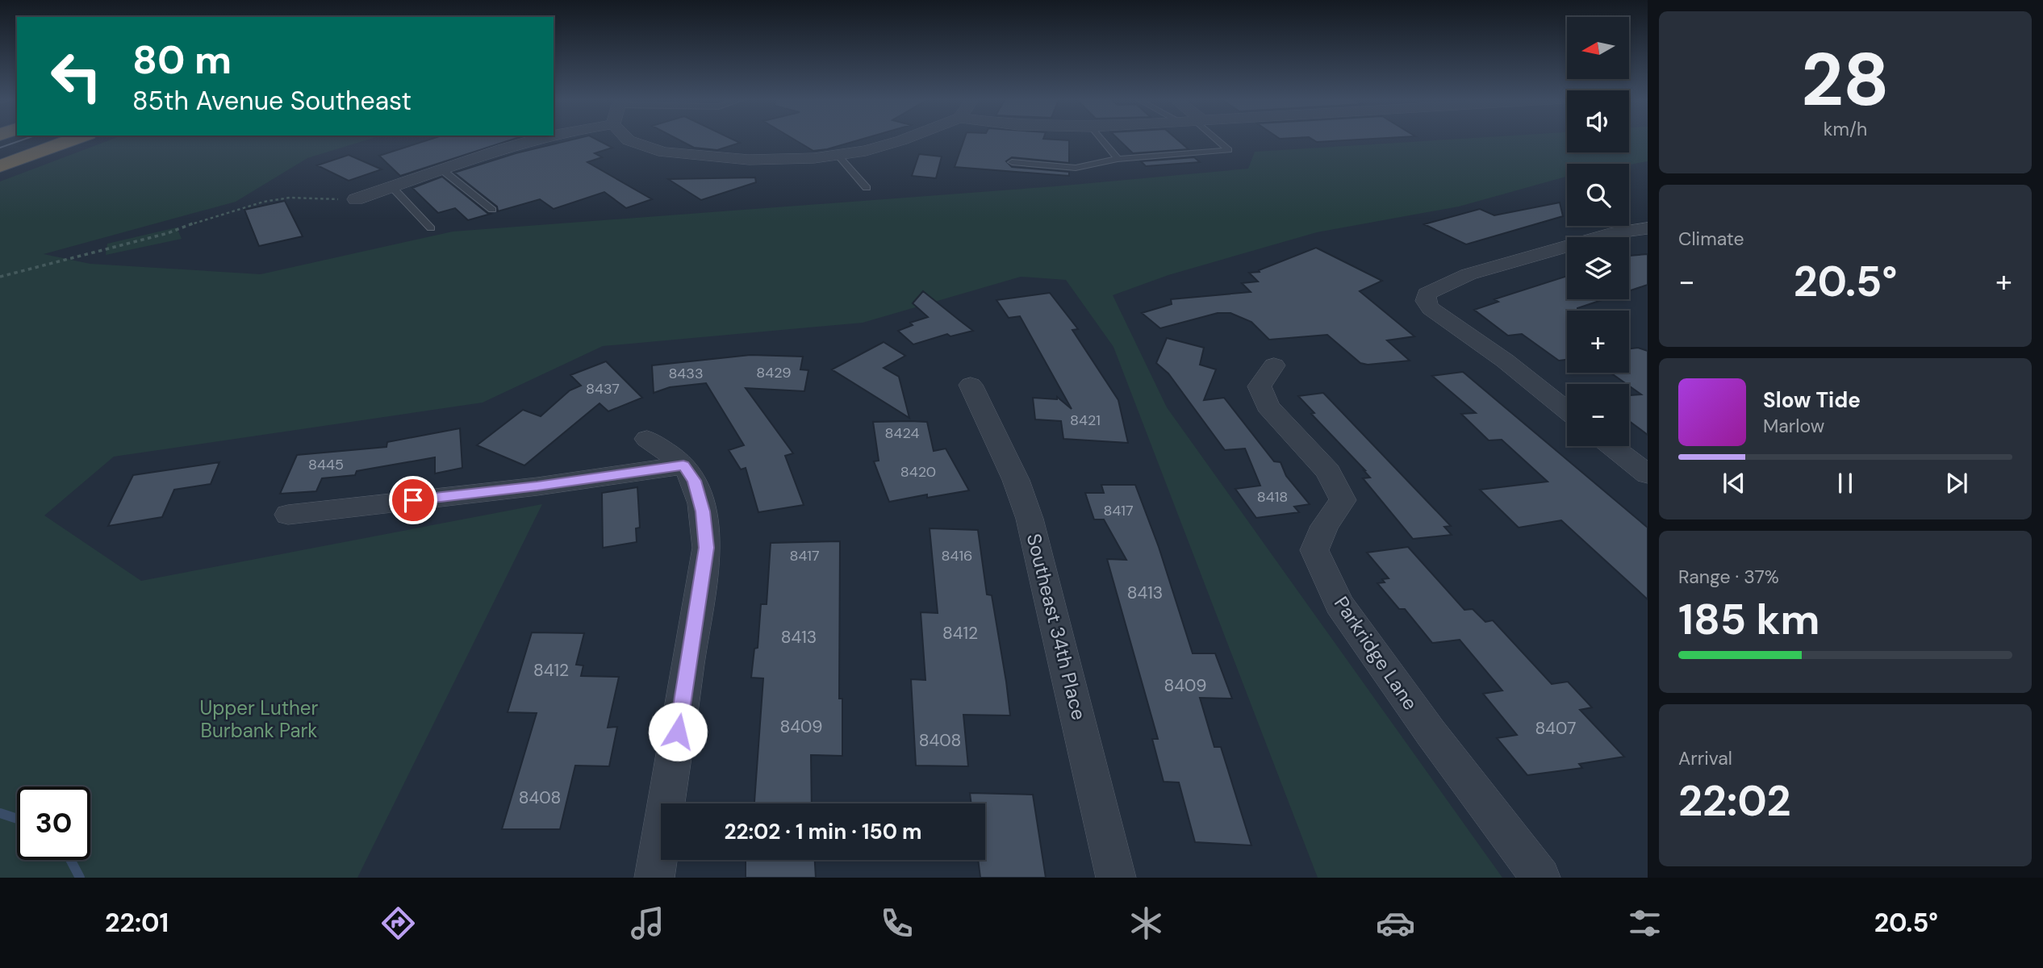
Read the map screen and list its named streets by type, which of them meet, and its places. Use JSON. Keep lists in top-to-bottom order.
{
  "streets": {
    "street": ["Southeast 34th Place", "Parkridge Lane"]
  },
  "parks": ["Upper Luther Burbank Park"],
  "house_numbers": [
    "8429",
    "8433",
    "8437",
    "8421",
    "8424",
    "8445",
    "8420",
    "8418",
    "8417",
    "8417",
    "8416",
    "8413",
    "8412",
    "8413",
    "8412",
    "8409",
    "8409",
    "8407",
    "8408",
    "8408"
  ],
  "north": "left",
  "page": {
    "tile": [
      ["28", "km/h"],
      "Climate",
      ["Range · 37%", "185 km"],
      ["Arrival", "22:02"]
    ],
    "map_buttons": ["+", "−"],
    "turn": ["80 m", "85th Avenue Southeast"],
    "heat": ["−", "20.5°", "+"],
    "song": ["Slow Tide", "Marlow"],
    "limit": "30",
    "trip": "22:02 · 1 min · 150 m",
    "tabs": ["22:01", "20.5°"]
  }
}
